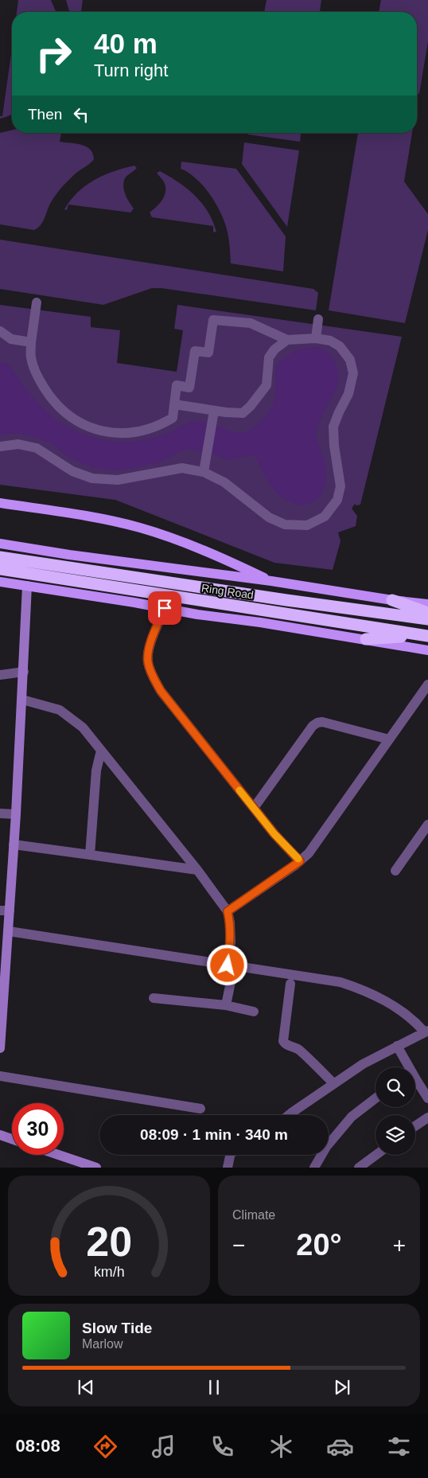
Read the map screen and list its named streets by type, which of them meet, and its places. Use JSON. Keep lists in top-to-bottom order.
{
  "streets": {
    "highway": ["Ring Road"]
  },
  "page": {
    "turn": ["40 m", "Turn right"],
    "then": "Then",
    "limit": "30",
    "trip": "08:09 · 1 min · 340 m",
    "tile": "Climate",
    "heat": ["−", "20°", "+"],
    "song": ["Slow Tide", "Marlow"],
    "tabs": "08:08",
    "gauge": ["20", "km/h"]
  }
}
